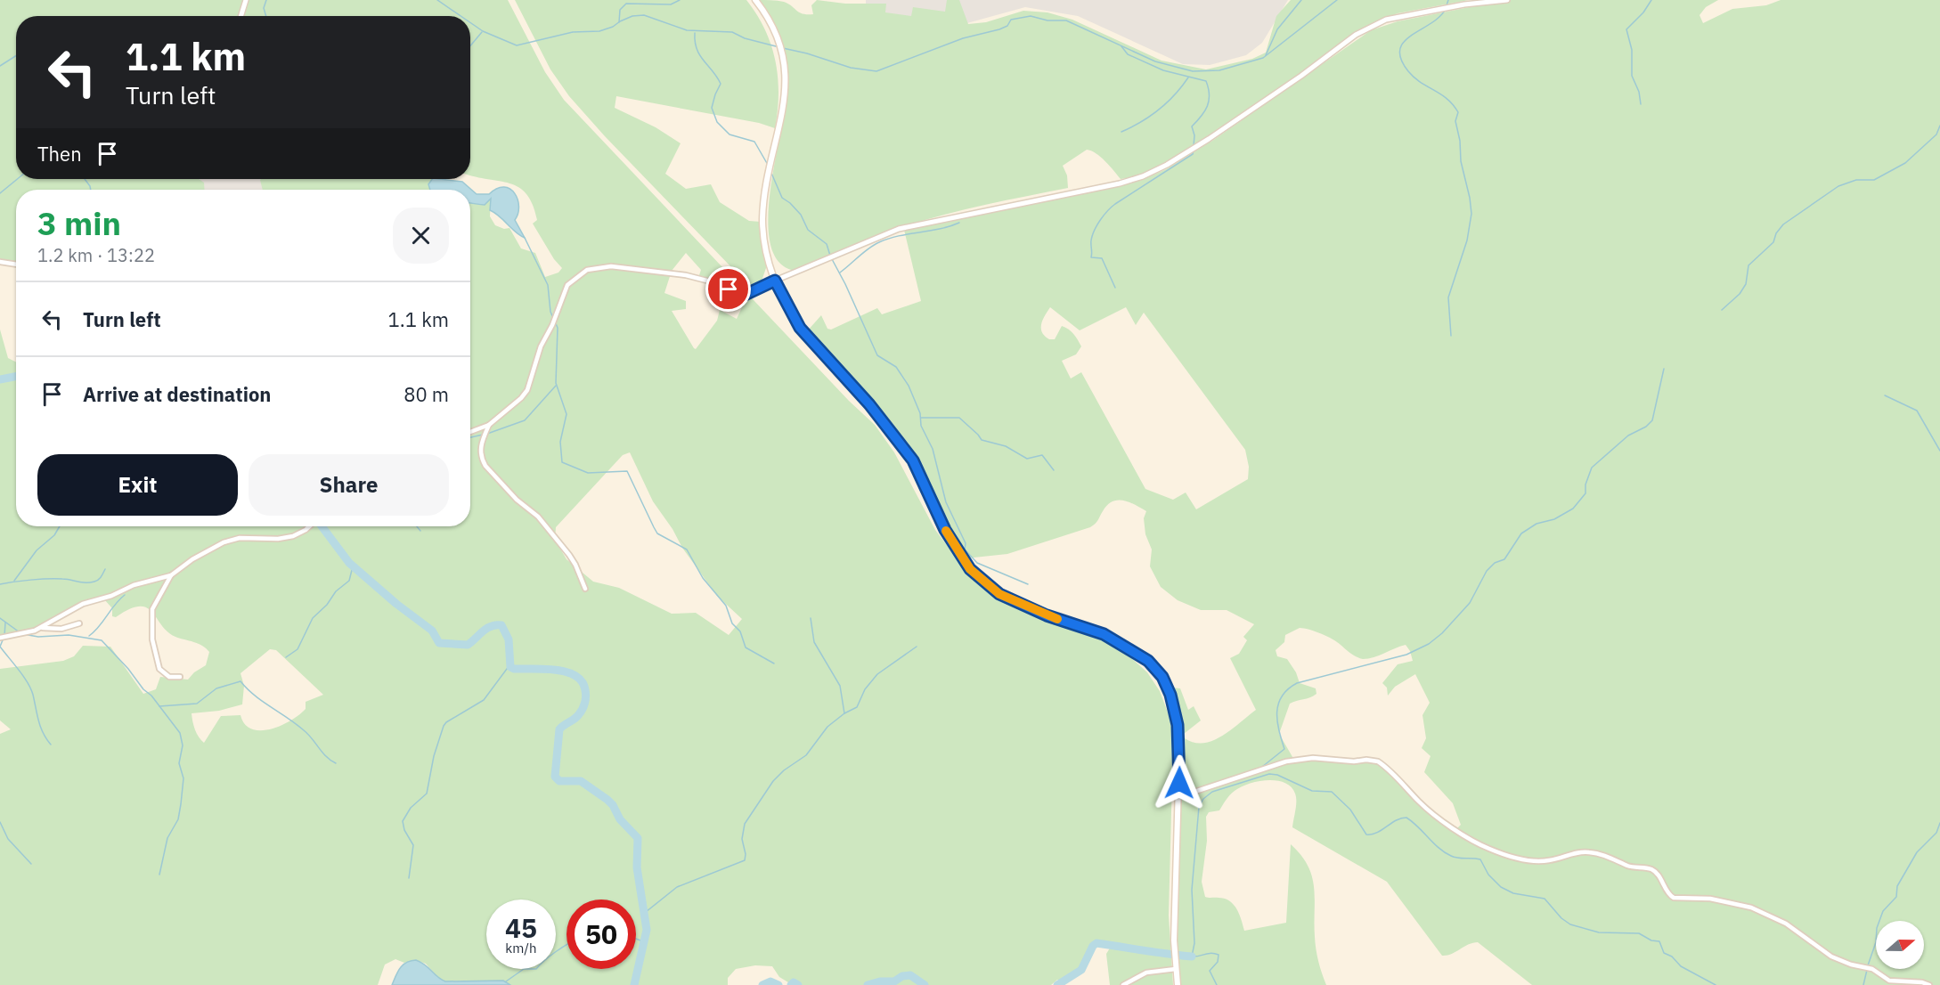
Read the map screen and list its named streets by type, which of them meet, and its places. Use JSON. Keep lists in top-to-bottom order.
{
  "north": "right",
  "page": {
    "turn": ["1.1 km", "Turn left"],
    "then": "Then",
    "heading": ["3 min", "1.2 km · 13:22"],
    "list": [
      {
        "name": "Turn left",
        "value": "1.1 km"
      },
      {
        "name": "Arrive at destination",
        "value": "80 m"
      }
    ],
    "buttons": ["Exit", "Share"],
    "speed": "45 km/h",
    "limit": "50"
  }
}
